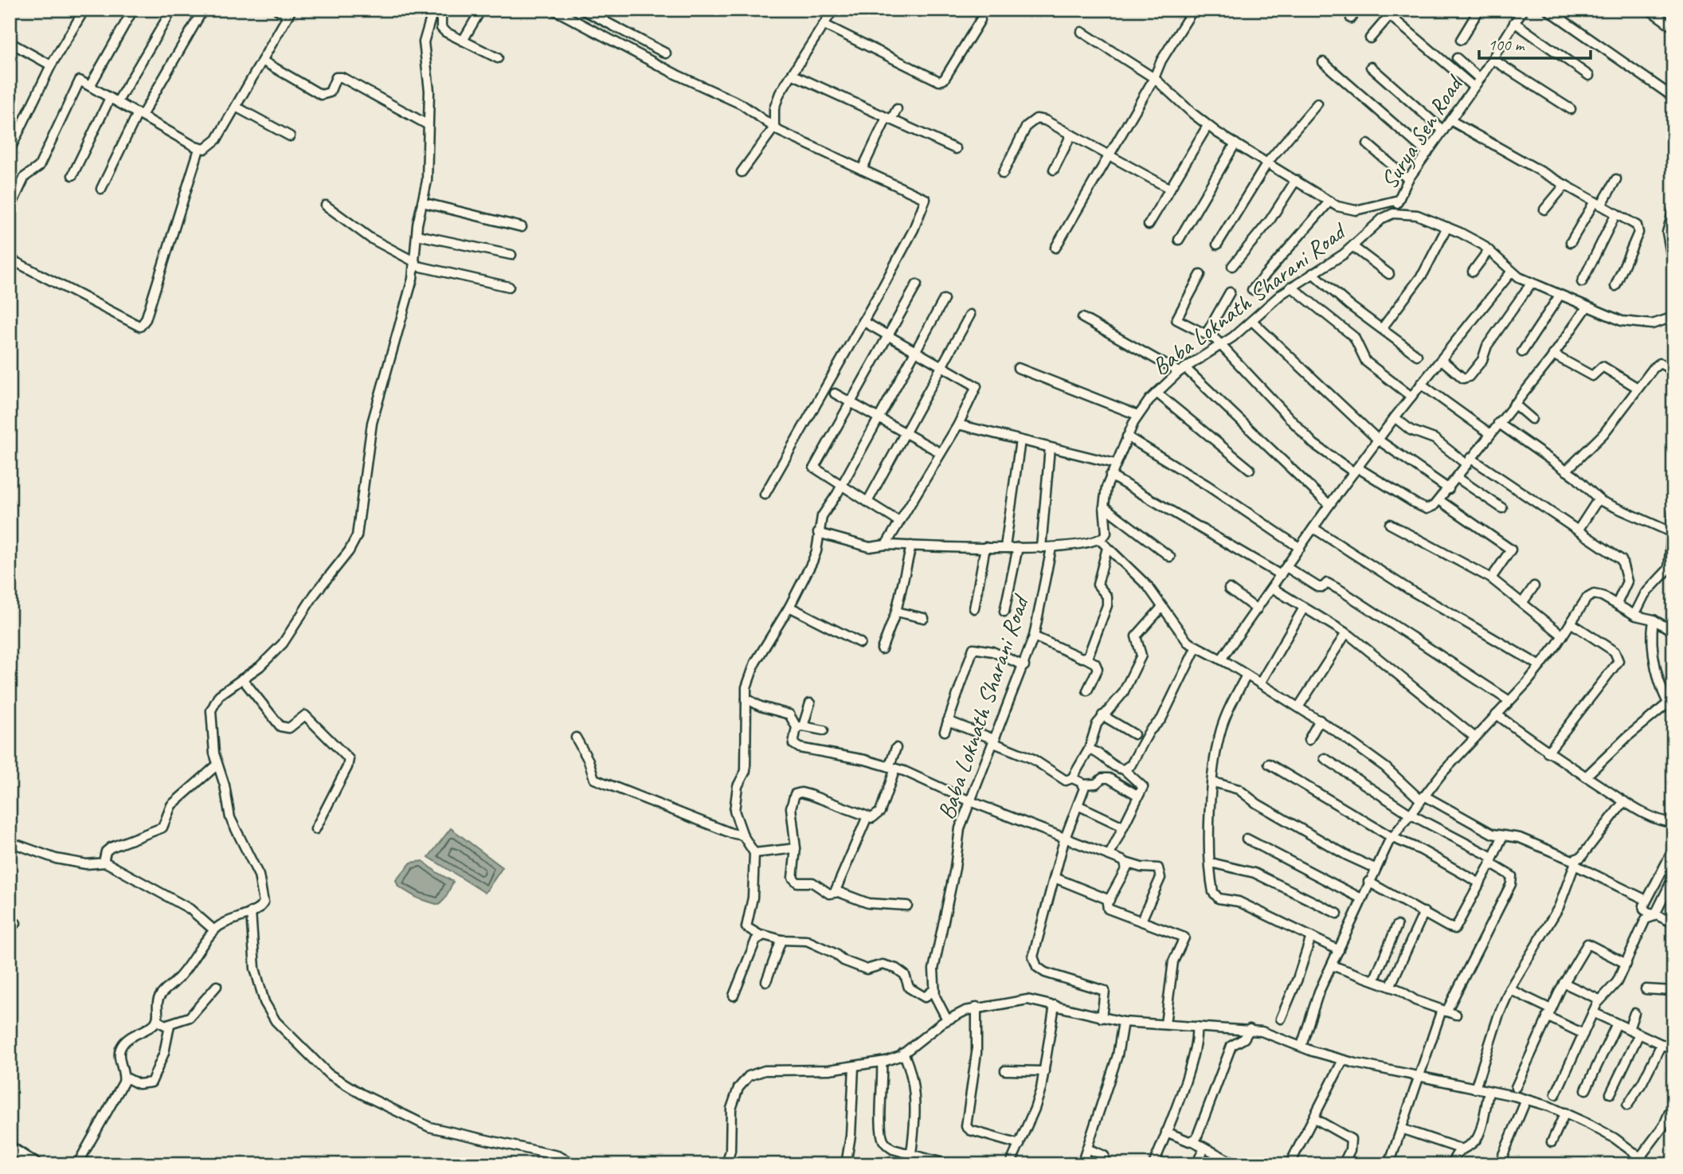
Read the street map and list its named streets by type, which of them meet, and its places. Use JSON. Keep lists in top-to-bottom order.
{
  "streets": {
    "street": ["Surya Sen Road", "Baba Loknath Sharani Road"]
  },
  "crossings": [
    ["Surya Sen Road", "Baba Loknath Sharani Road"]
  ],
  "scale_bar": "100 m"
}
